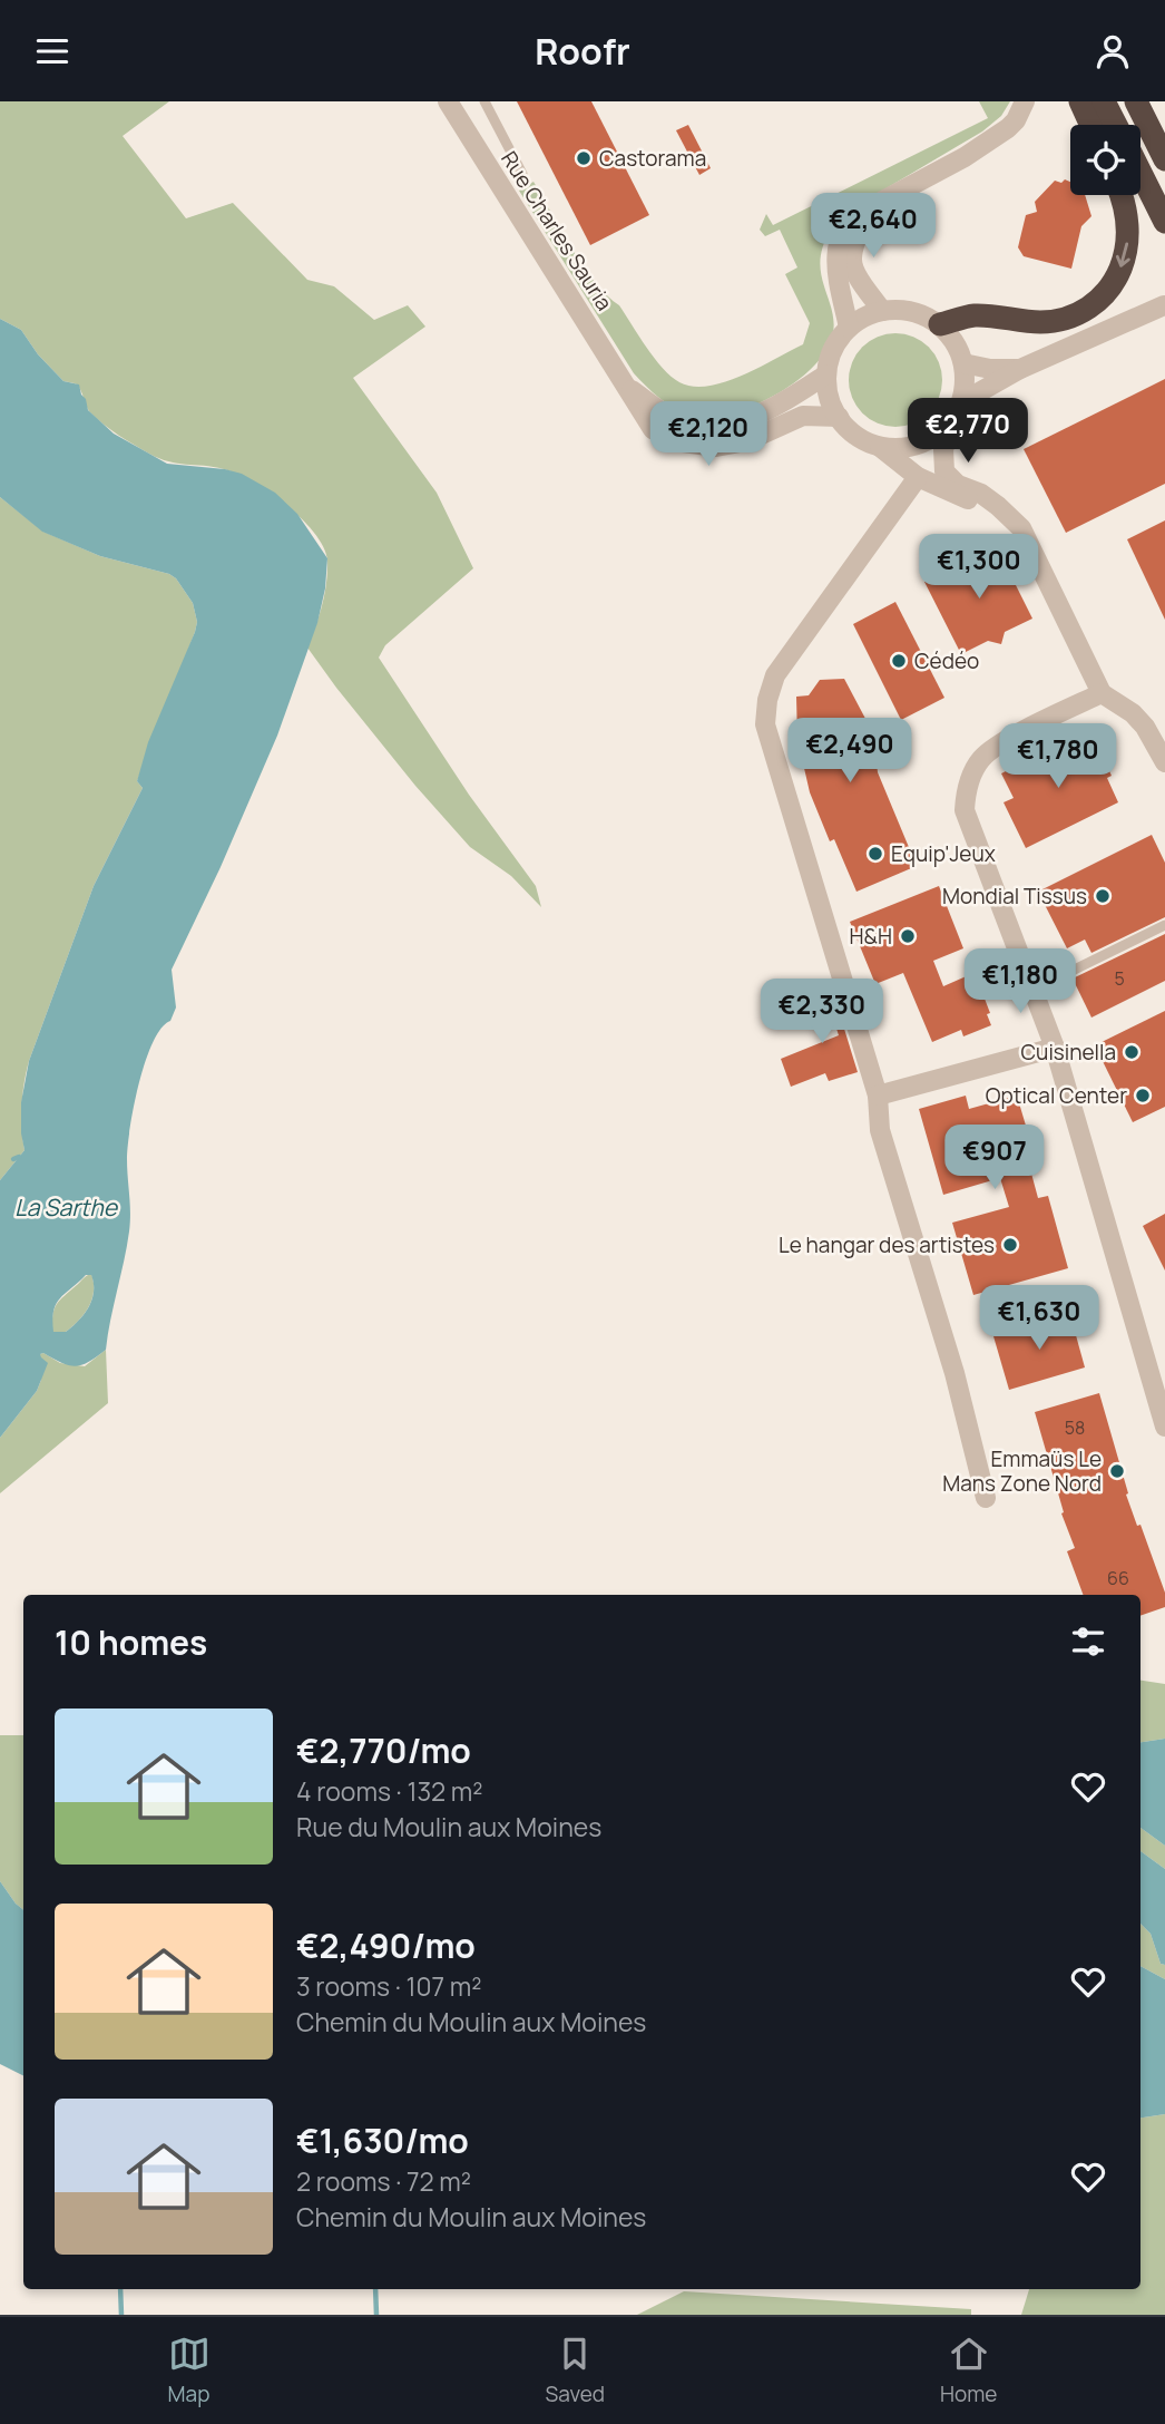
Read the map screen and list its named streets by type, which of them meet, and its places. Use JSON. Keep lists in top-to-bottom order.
{
  "streets": {
    "street": ["Rue Charles Sauria"]
  },
  "water": ["La Sarthe"],
  "places": [
    "Castorama",
    "Cédéo",
    "Equip'Jeux",
    "Mondial Tissus",
    "H&H",
    "Cuisinella",
    "Optical Center",
    "Le hangar des artistes",
    "Emmaüs Le Mans Zone Nord"
  ],
  "house_numbers": ["5", "58", "66"],
  "page": {
    "header": "Roofr",
    "price": [
      "€2,640",
      "€2,770",
      "€2,120",
      "€1,300",
      "€2,490",
      "€1,780",
      "€1,180",
      "€2,330",
      "€907",
      "€1,630"
    ],
    "heading": "10 homes",
    "list": [
      {
        "name": "€2,770/mo",
        "note": "4 rooms · 132 m² · Rue du Moulin aux Moines"
      },
      {
        "name": "€2,490/mo",
        "note": "3 rooms · 107 m² · Chemin du Moulin aux Moines"
      },
      {
        "name": "€1,630/mo",
        "note": "2 rooms · 72 m² · Chemin du Moulin aux Moines"
      }
    ],
    "tabs": ["Map", "Saved", "Home"]
  }
}
